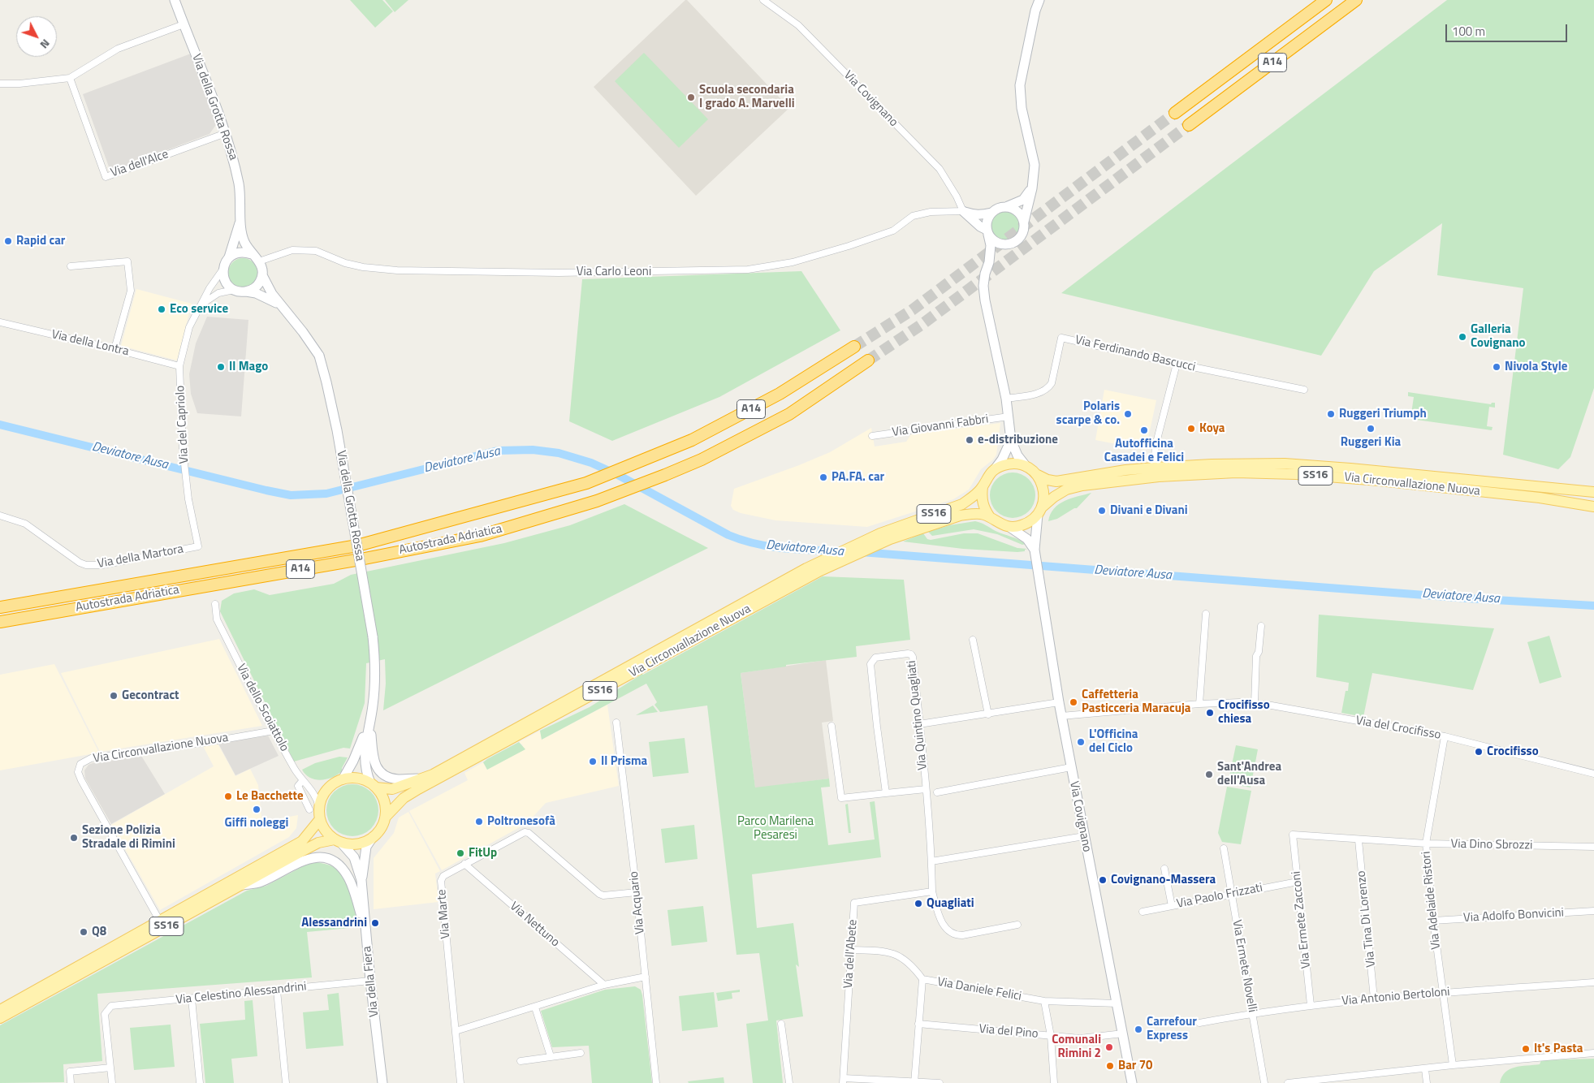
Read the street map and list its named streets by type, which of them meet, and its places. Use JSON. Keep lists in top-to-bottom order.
{
  "streets": {
    "highway": ["A14", "Autostrada Adriatica"],
    "main road": ["SS16", "Via Circonvallazione Nuova"],
    "street": [
      "Via Covignano",
      "Via della Grotta Rossa",
      "Via dell'Alce",
      "Via Carlo Leoni",
      "Via della Lontra",
      "Via Ferdinando Bascucci",
      "Via del Capriolo",
      "Via Giovanni Fabbri",
      "Via della Martora",
      "Via dello Scoiattolo",
      "Via Quintino Quagliati",
      "Via del Crocifisso",
      "Via Dino Sbrozzi",
      "Via Paolo Frizzati",
      "Via Adelaide Ristori",
      "Via Acquario",
      "Via Marte",
      "Via Adolfo Bonvicini",
      "Via Tina Di Lorenzo",
      "Via Ermete Zacconi",
      "Via Nettuno",
      "Via dell'Abete",
      "Via Ermete Novelli",
      "Via della Fiera",
      "Via Daniele Felici",
      "Via Celestino Alessandrini",
      "Via Antonio Bertoloni",
      "Via del Pino"
    ]
  },
  "crossings": [
    ["Via Covignano", "Via Carlo Leoni"],
    ["Via Covignano", "Via Circonvallazione Nuova"],
    ["Via Covignano", "Via del Crocifisso"],
    ["Via Covignano", "Via Daniele Felici"],
    ["Via Covignano", "Via del Pino"],
    ["Via della Grotta Rossa", "Via dell'Alce"],
    ["Via della Grotta Rossa", "Via Carlo Leoni"],
    ["Via della Grotta Rossa", "Via del Capriolo"],
    ["Via della Grotta Rossa", "SS16"],
    ["Via della Grotta Rossa", "Via Circonvallazione Nuova"],
    ["Via della Grotta Rossa", "Via dello Scoiattolo"],
    ["Via della Grotta Rossa", "Via della Fiera"],
    ["Via Carlo Leoni", "Via del Capriolo"],
    ["Via della Lontra", "Via del Capriolo"],
    ["Via del Capriolo", "Via della Martora"],
    ["SS16", "Via Circonvallazione Nuova"],
    ["SS16", "Via dello Scoiattolo"],
    ["SS16", "Via della Fiera"],
    ["Via Circonvallazione Nuova", "Via dello Scoiattolo"],
    ["Via Circonvallazione Nuova", "Via della Fiera"],
    ["Via dello Scoiattolo", "Via della Fiera"],
    ["Via del Crocifisso", "Via Adelaide Ristori"],
    ["Via Dino Sbrozzi", "Via Adelaide Ristori"],
    ["Via Dino Sbrozzi", "Via Tina Di Lorenzo"],
    ["Via Dino Sbrozzi", "Via Ermete Zacconi"],
    ["Via Paolo Frizzati", "Via Ermete Zacconi"],
    ["Via Paolo Frizzati", "Via Ermete Novelli"],
    ["Via Adelaide Ristori", "Via Adolfo Bonvicini"],
    ["Via Adelaide Ristori", "Via Antonio Bertoloni"],
    ["Via Acquario", "Via Marte"],
    ["Via Marte", "Via Nettuno"],
    ["Via Tina Di Lorenzo", "Via Antonio Bertoloni"],
    ["Via Ermete Zacconi", "Via Antonio Bertoloni"],
    ["Via dell'Abete", "Via Daniele Felici"],
    ["Via Ermete Novelli", "Via Antonio Bertoloni"],
    ["Via della Fiera", "Via Celestino Alessandrini"]
  ],
  "water": ["Deviatore Ausa"],
  "parks": ["Parco Marilena Pesaresi"],
  "places": [
    "Scuola secondaria I grado A. Marvelli",
    "Rapid car",
    "Eco service",
    "Galleria Covignano",
    "Il Mago",
    "Nivola Style",
    "Polaris scarpe & co.",
    "Ruggeri Triumph",
    "Koya",
    "Ruggeri Kia",
    "Autofficina Casadei e Felici",
    "e-distribuzione",
    "PA.FA. car",
    "Divani e Divani",
    "Gecontract",
    "Caffetteria Pasticceria Maracuja",
    "Crocifisso chiesa",
    "L'Officina del Ciclo",
    "Crocifisso",
    "Il Prisma",
    "Sant'Andrea dell'Ausa",
    "Le Bacchette",
    "Giffi noleggi",
    "Poltronesofà",
    "Sezione Polizia Stradale di Rimini",
    "FitUp",
    "Covignano-Massera",
    "Quagliati",
    "Alessandrini",
    "Q8",
    "Carrefour Express",
    "Comunali Rimini 2",
    "It's Pasta",
    "Bar 70"
  ],
  "scale_bar": "100 m",
  "north": "bottom right"
}
